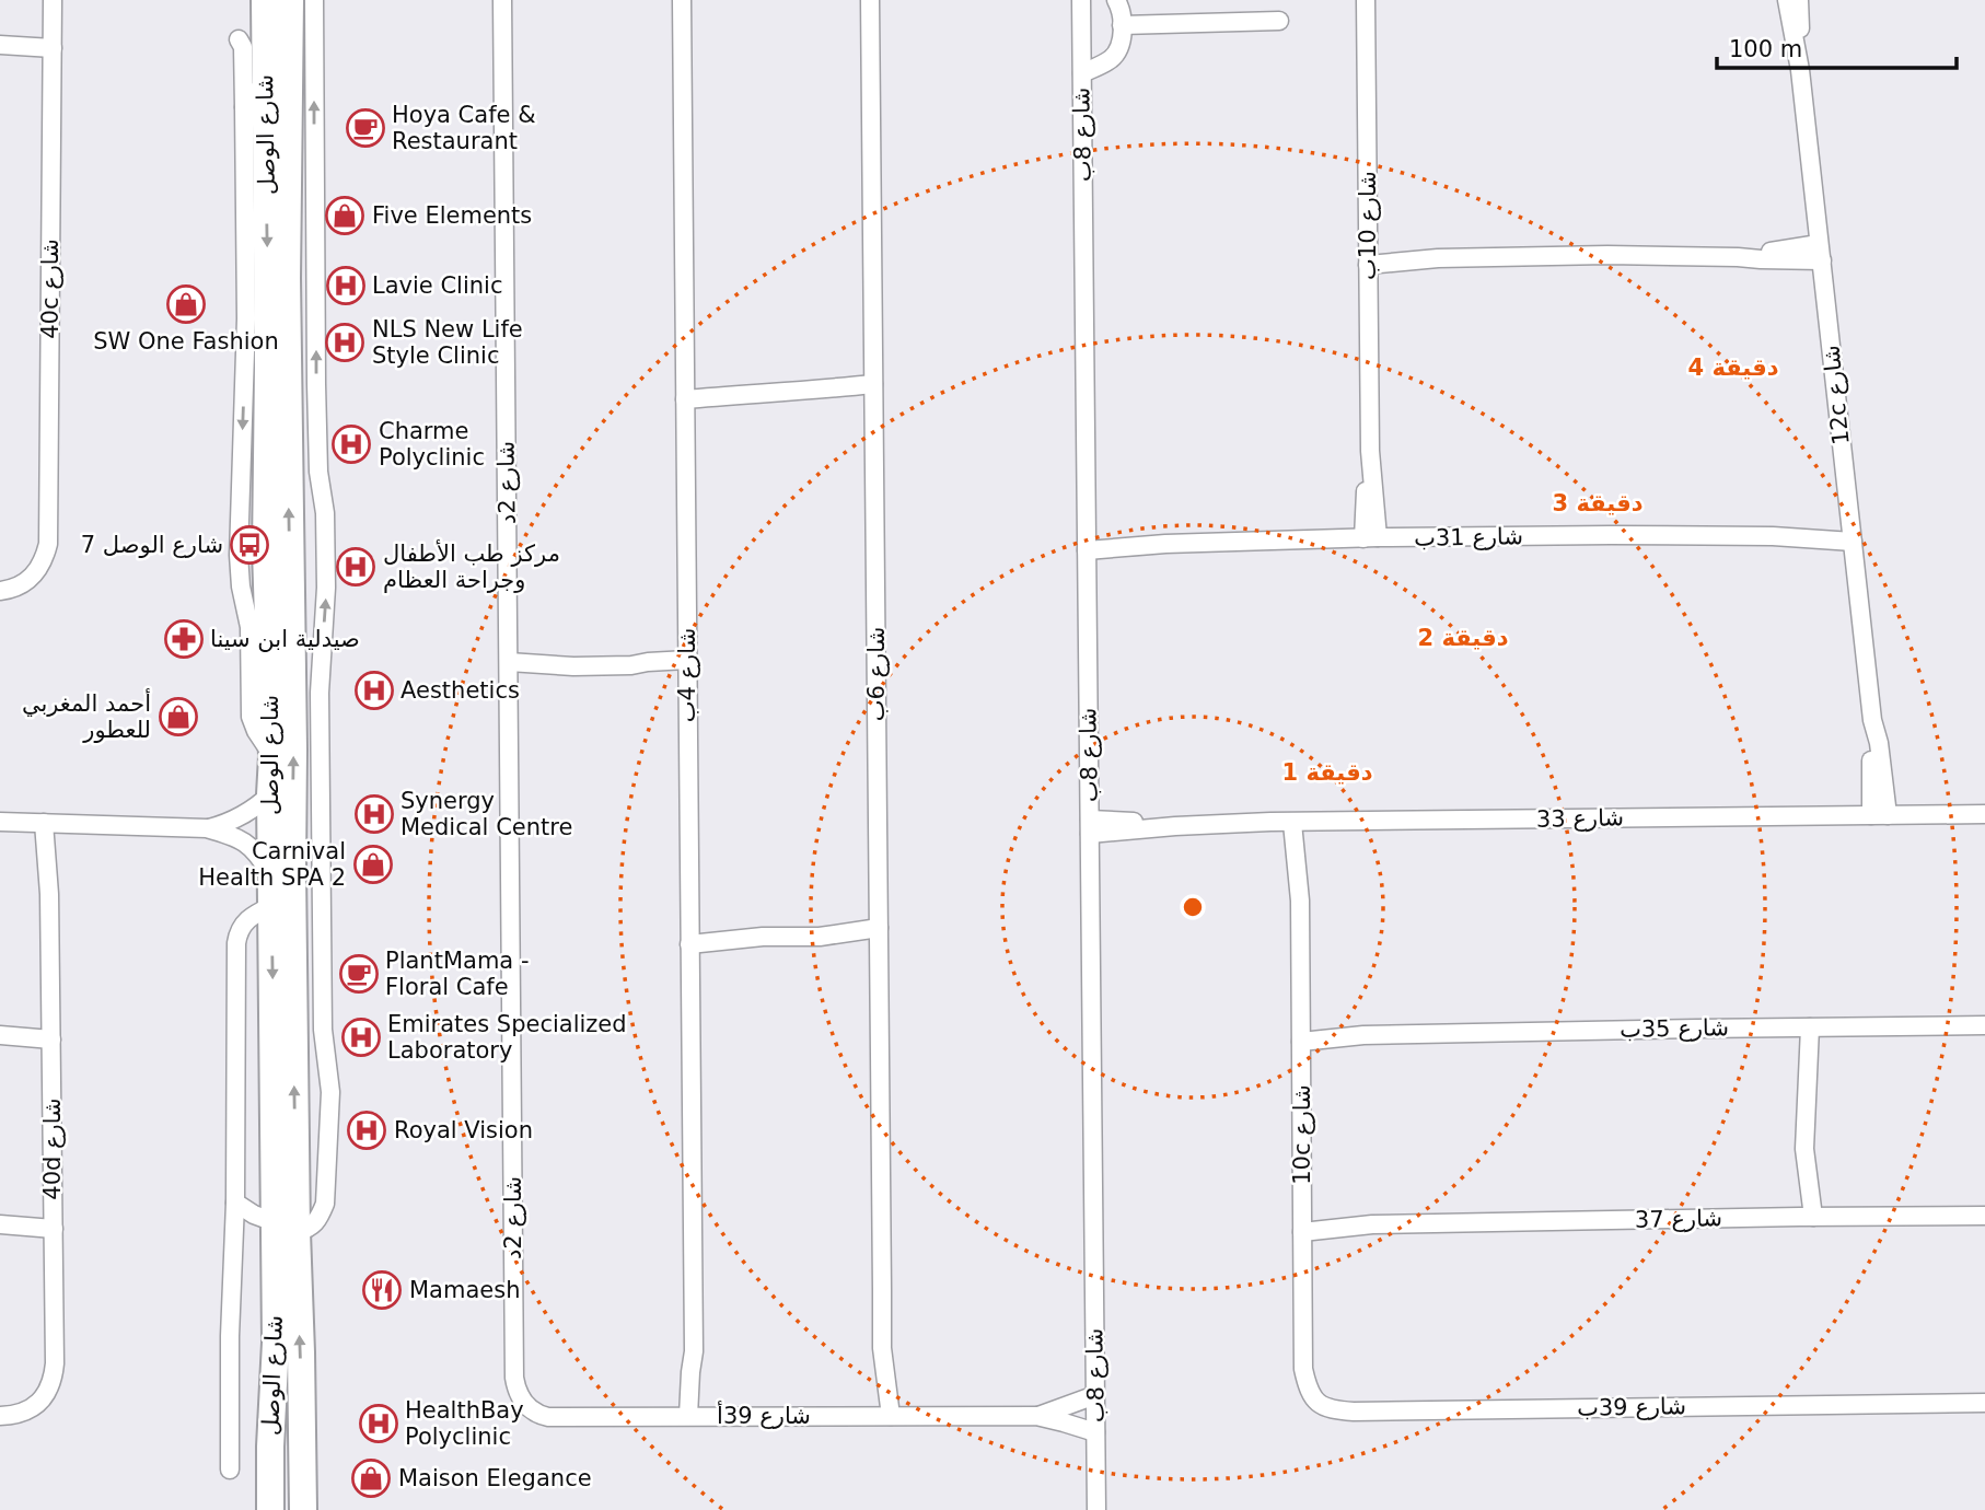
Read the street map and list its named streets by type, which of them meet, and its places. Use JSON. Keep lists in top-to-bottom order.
{
  "streets": {
    "main road": ["شارع الوصل"],
    "street": [
      "شارع 8ب",
      "شارع 10ب",
      "40c شارع",
      "12c شارع",
      "شارع 2د",
      "شارع 31ب",
      "شارع 6ب",
      "شارع 4ب",
      "شارع 33",
      "شارع 35ب",
      "10c شارع",
      "40d شارع",
      "شارع 37",
      "شارع 39ب",
      "شارع 39أ"
    ]
  },
  "crossings": [
    ["شارع 8ب", "شارع 31ب"],
    ["شارع 8ب", "شارع 33"],
    ["شارع 8ب", "شارع 39أ"],
    ["شارع 10ب", "شارع 31ب"],
    ["12c شارع", "شارع 31ب"],
    ["12c شارع", "شارع 33"],
    ["شارع 2د", "شارع 39أ"],
    ["شارع 6ب", "شارع 39أ"],
    ["شارع 4ب", "شارع 39أ"],
    ["شارع 33", "10c شارع"],
    ["شارع 35ب", "10c شارع"],
    ["10c شارع", "شارع 37"],
    ["10c شارع", "شارع 39ب"]
  ],
  "places": {
    "cafe": ["Hoya Cafe & Restaurant", "PlantMama - Floral Cafe"],
    "shop": [
      "Five Elements",
      "SW One Fashion",
      "أحمد المغربي للعطور",
      "Carnival Health SPA 2",
      "Maison Elegance"
    ],
    "hospital": [
      "Lavie Clinic",
      "NLS New Life Style Clinic",
      "Charme Polyclinic",
      "مركز طب الأطفال وجراحة العظام",
      "Aesthetics",
      "Synergy Medical Centre",
      "Emirates Specialized Laboratory",
      "Royal Vision",
      "HealthBay Polyclinic"
    ],
    "bus stop": ["شارع الوصل 7"],
    "pharmacy": ["صيدلية ابن سينا"],
    "restaurant": ["Mamaesh"]
  },
  "scale_bar": "100 m",
  "rings": [
    "4 دقيقة",
    "3 دقيقة",
    "2 دقيقة",
    "1 دقيقة"
  ]
}
